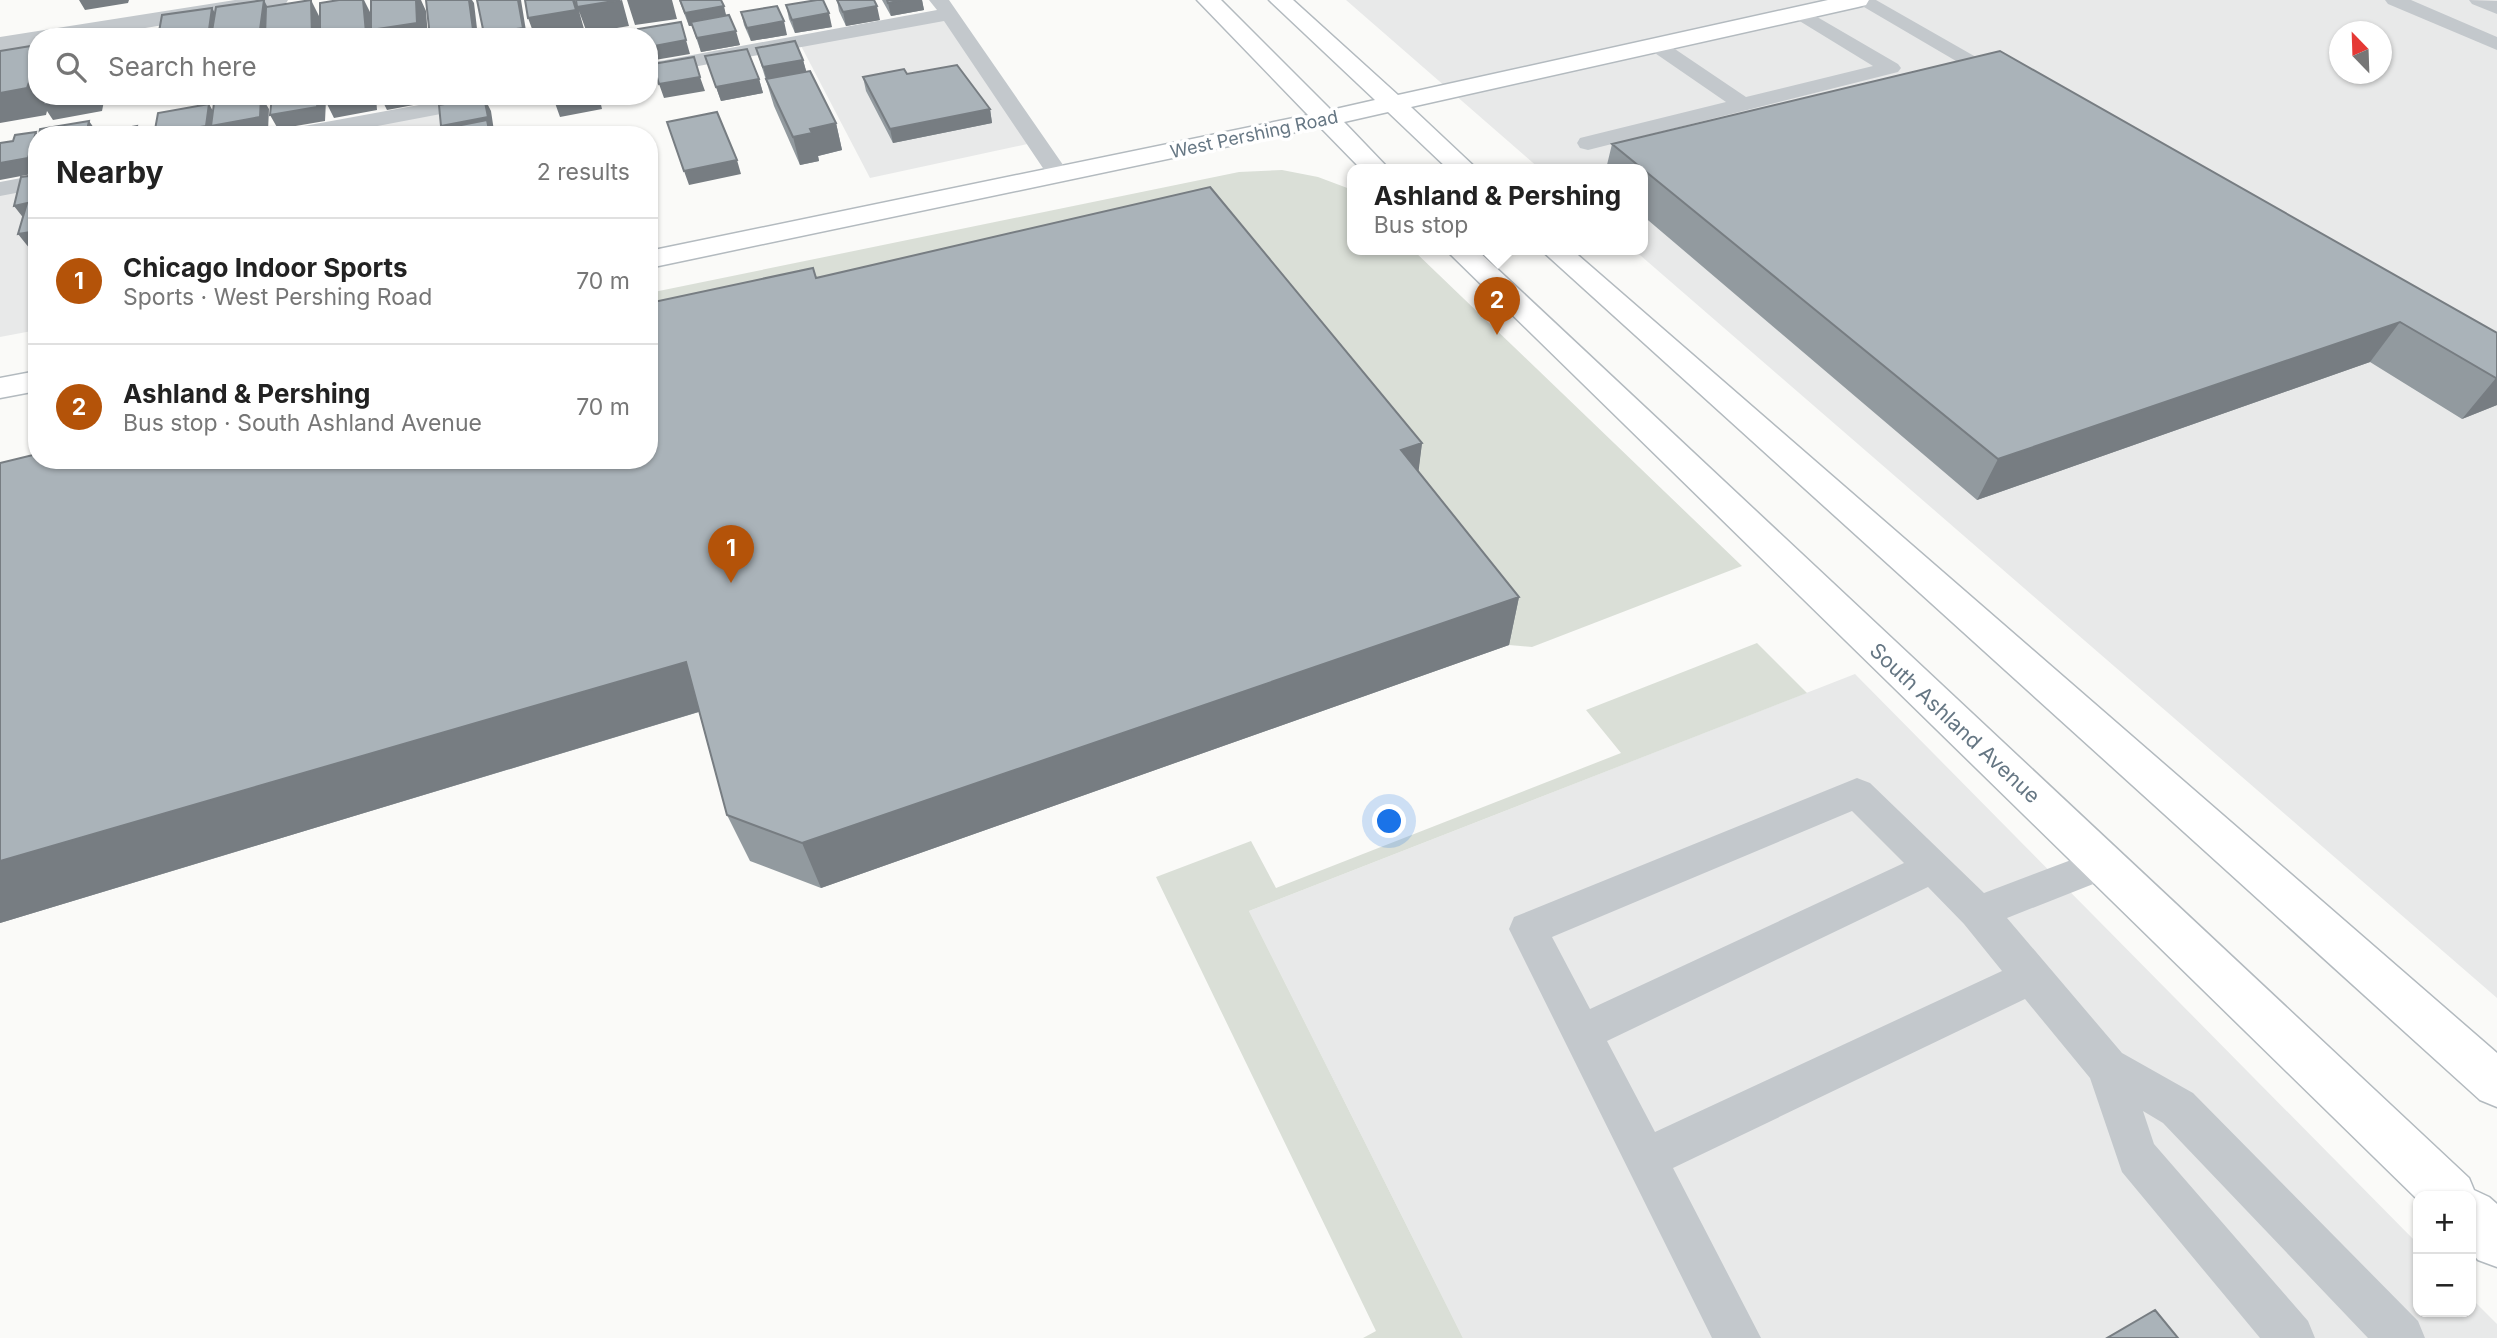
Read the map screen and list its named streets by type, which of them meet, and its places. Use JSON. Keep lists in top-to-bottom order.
{
  "streets": {
    "main road": ["West Pershing Road", "South Ashland Avenue"]
  },
  "north": "top left",
  "page": {
    "search": "Search here",
    "heading": ["Nearby", "2 results"],
    "popup": ["Ashland & Pershing", "Bus stop"],
    "list": [
      {
        "mark": "1",
        "name": "Chicago Indoor Sports",
        "note": "Sports · West Pershing Road",
        "value": "70 m"
      },
      {
        "mark": "2",
        "name": "Ashland & Pershing",
        "note": "Bus stop · South Ashland Avenue",
        "value": "70 m"
      }
    ],
    "pins": ["2", "1"],
    "map_buttons": ["+", "−"]
  }
}
